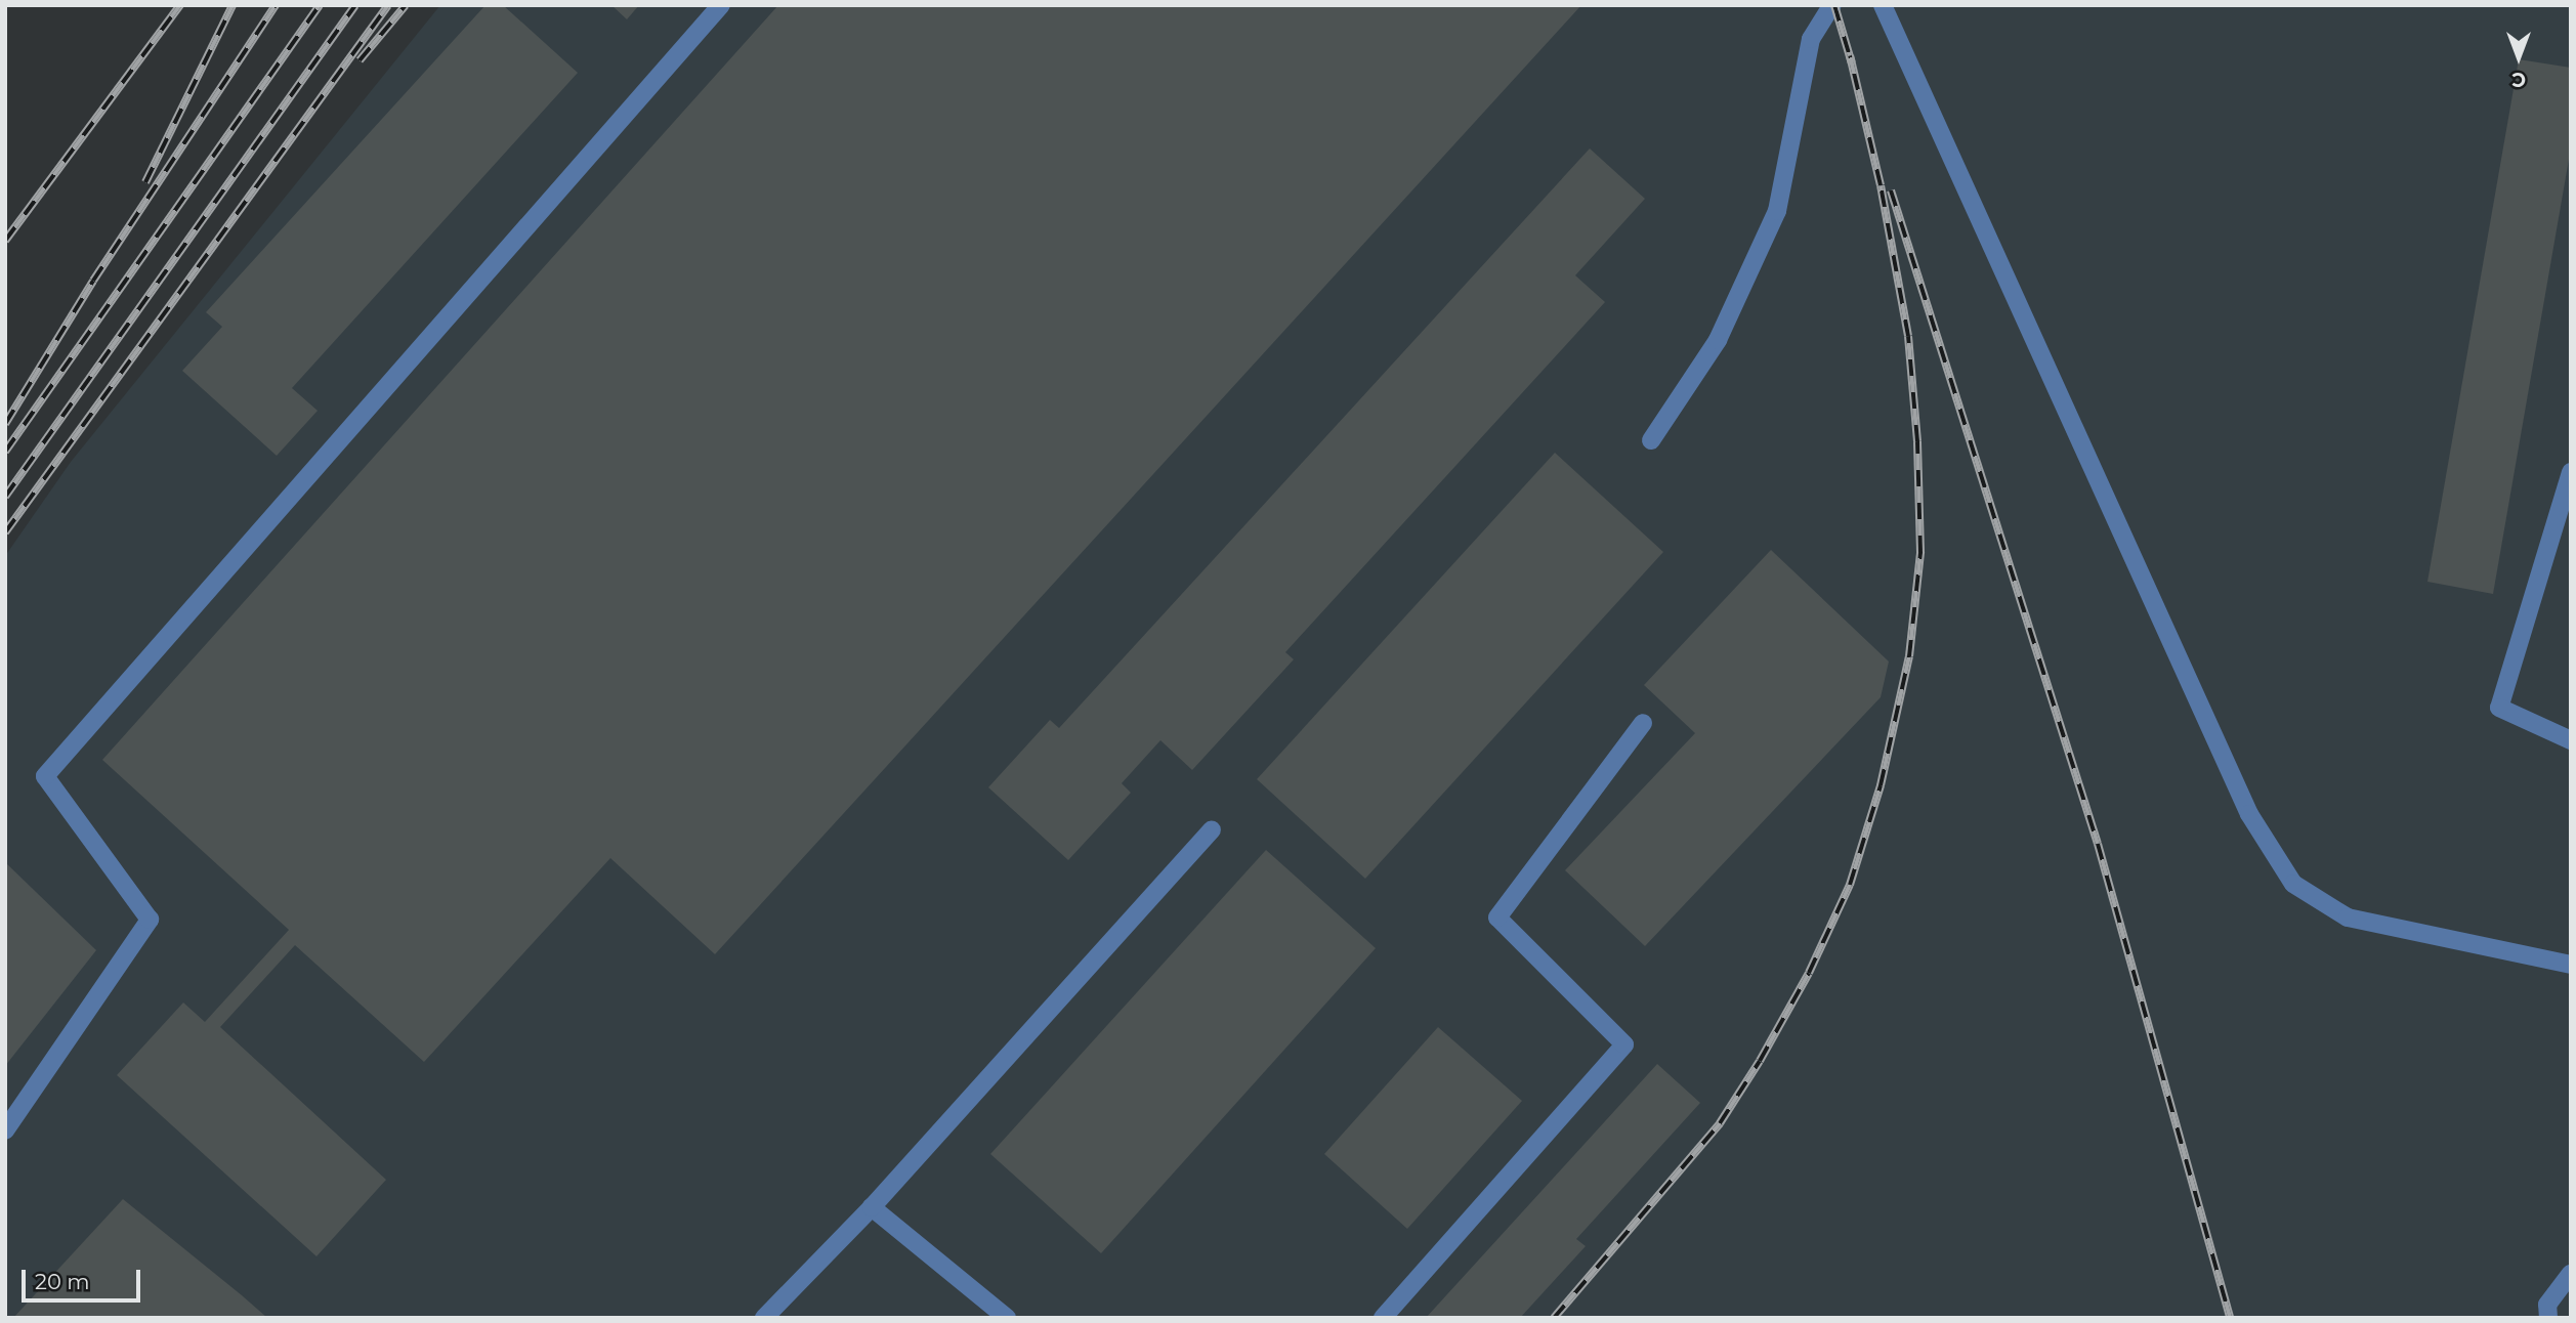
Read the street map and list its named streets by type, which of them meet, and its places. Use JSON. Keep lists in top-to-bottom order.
{
  "scale_bar": "20 m",
  "north": "bottom"
}
